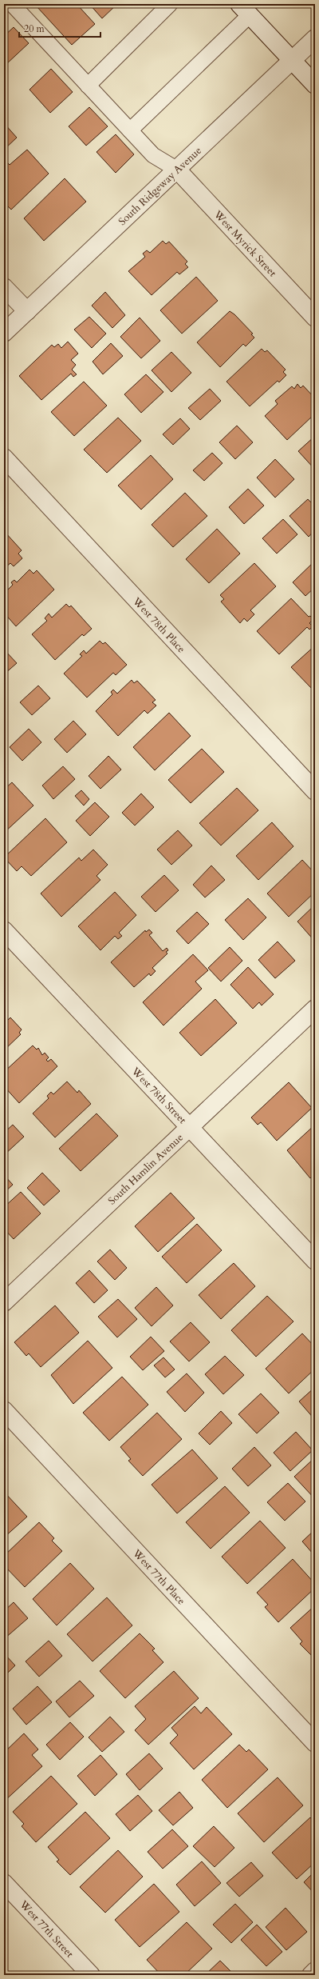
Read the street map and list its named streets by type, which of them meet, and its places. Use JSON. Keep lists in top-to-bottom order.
{
  "streets": {
    "street": [
      "South Ridgeway Avenue",
      "West Myrick Street",
      "West 78th Place",
      "West 78th Street",
      "South Hamlin Avenue",
      "West 77th Place",
      "West 77th Street"
    ]
  },
  "crossings": [
    ["South Ridgeway Avenue", "West Myrick Street"],
    ["West 78th Street", "South Hamlin Avenue"]
  ],
  "scale_bar": "20 m"
}
